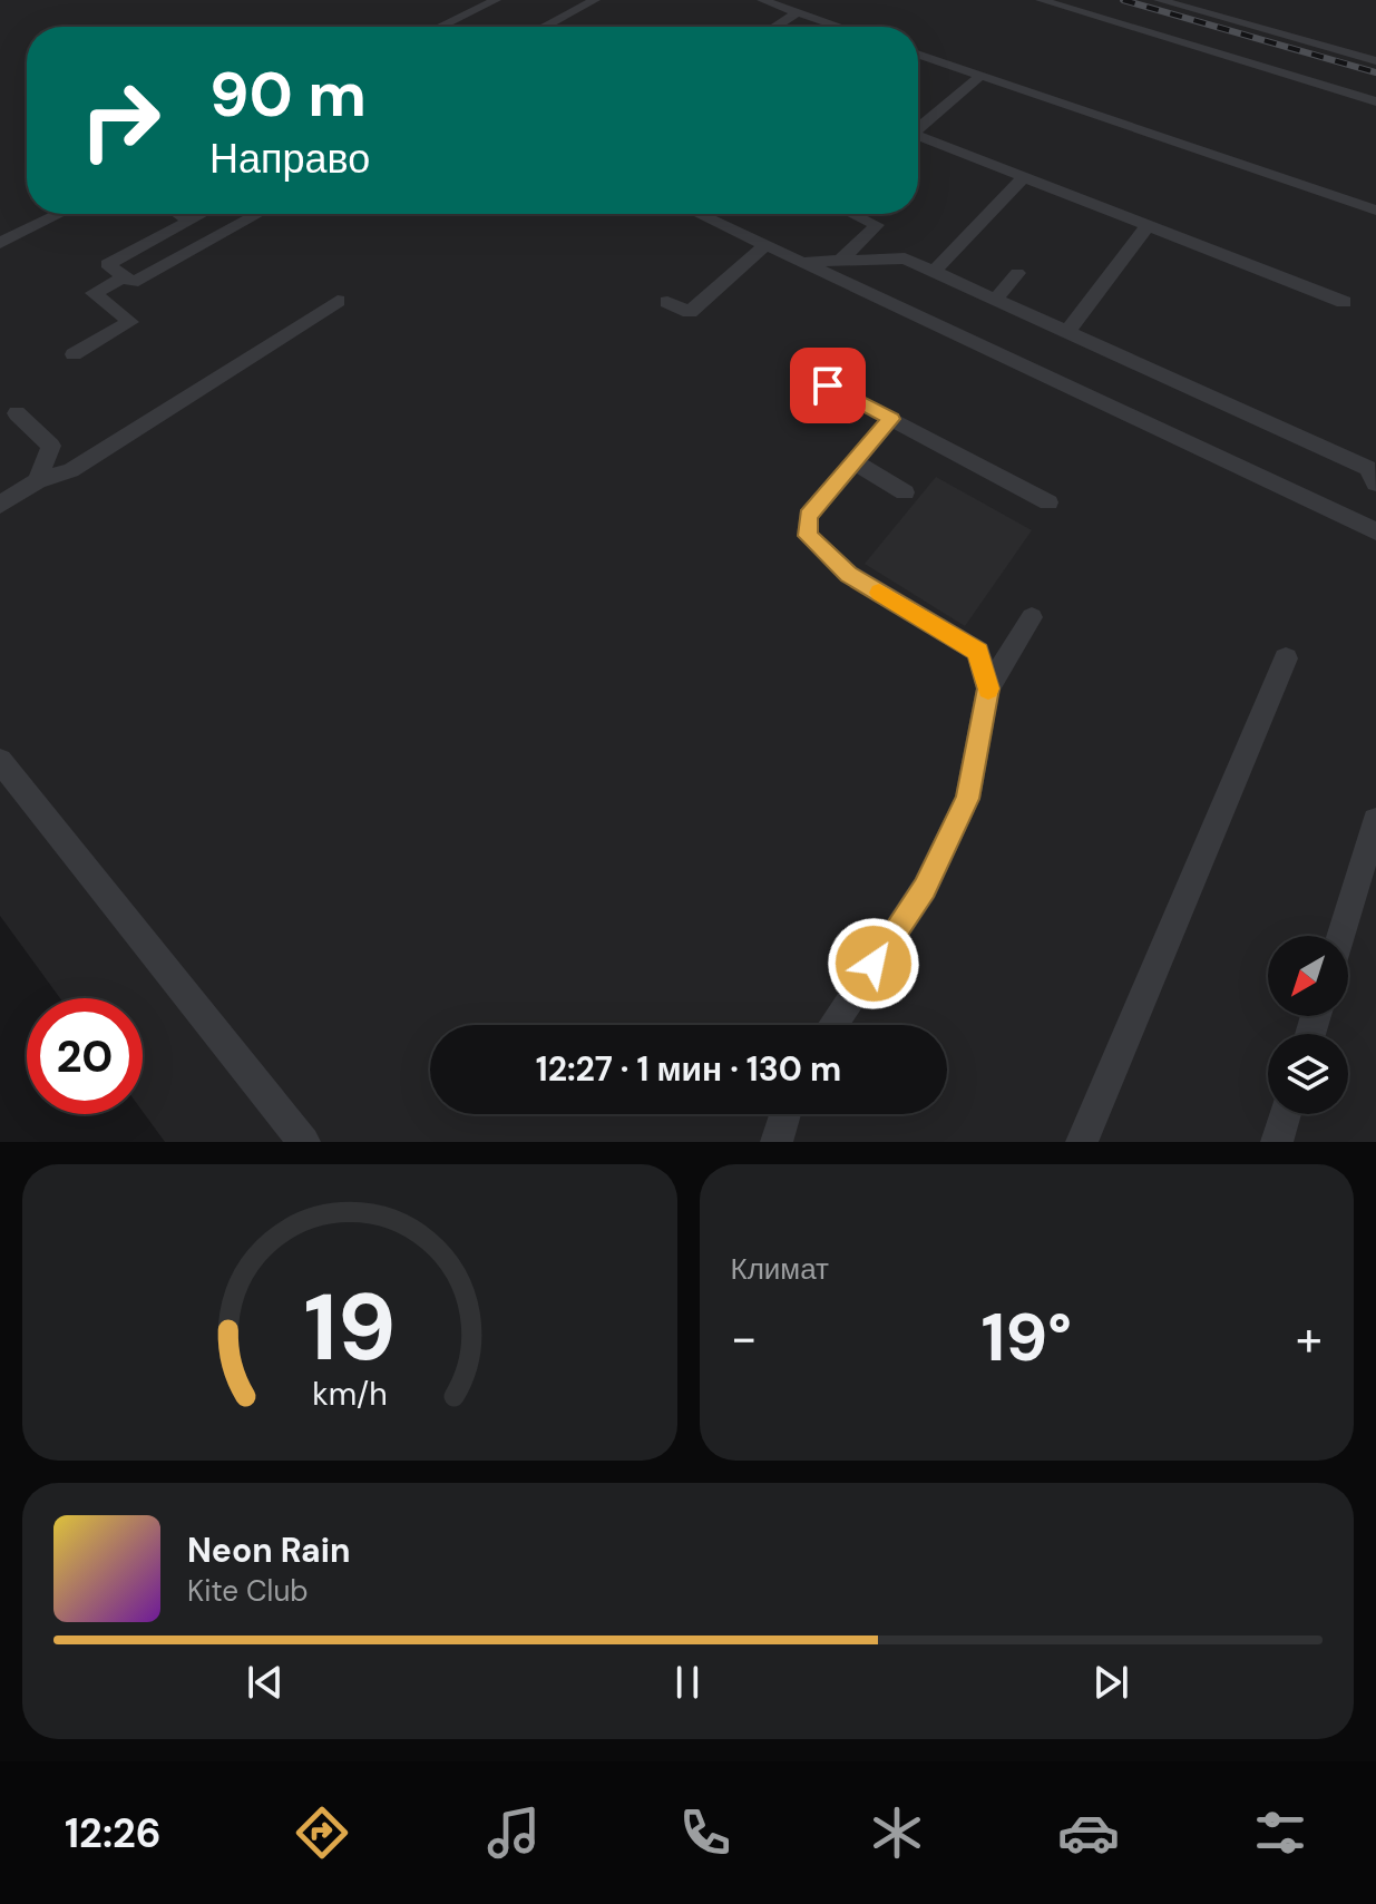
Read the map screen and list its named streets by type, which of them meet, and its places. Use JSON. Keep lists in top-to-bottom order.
{
  "north": "bottom left",
  "page": {
    "turn": ["90 m", "Направо"],
    "limit": "20",
    "trip": "12:27 · 1 мин · 130 m",
    "tile": "Климат",
    "heat": ["−", "19°", "+"],
    "song": ["Neon Rain", "Kite Club"],
    "tabs": "12:26",
    "gauge": ["19", "km/h"]
  }
}
